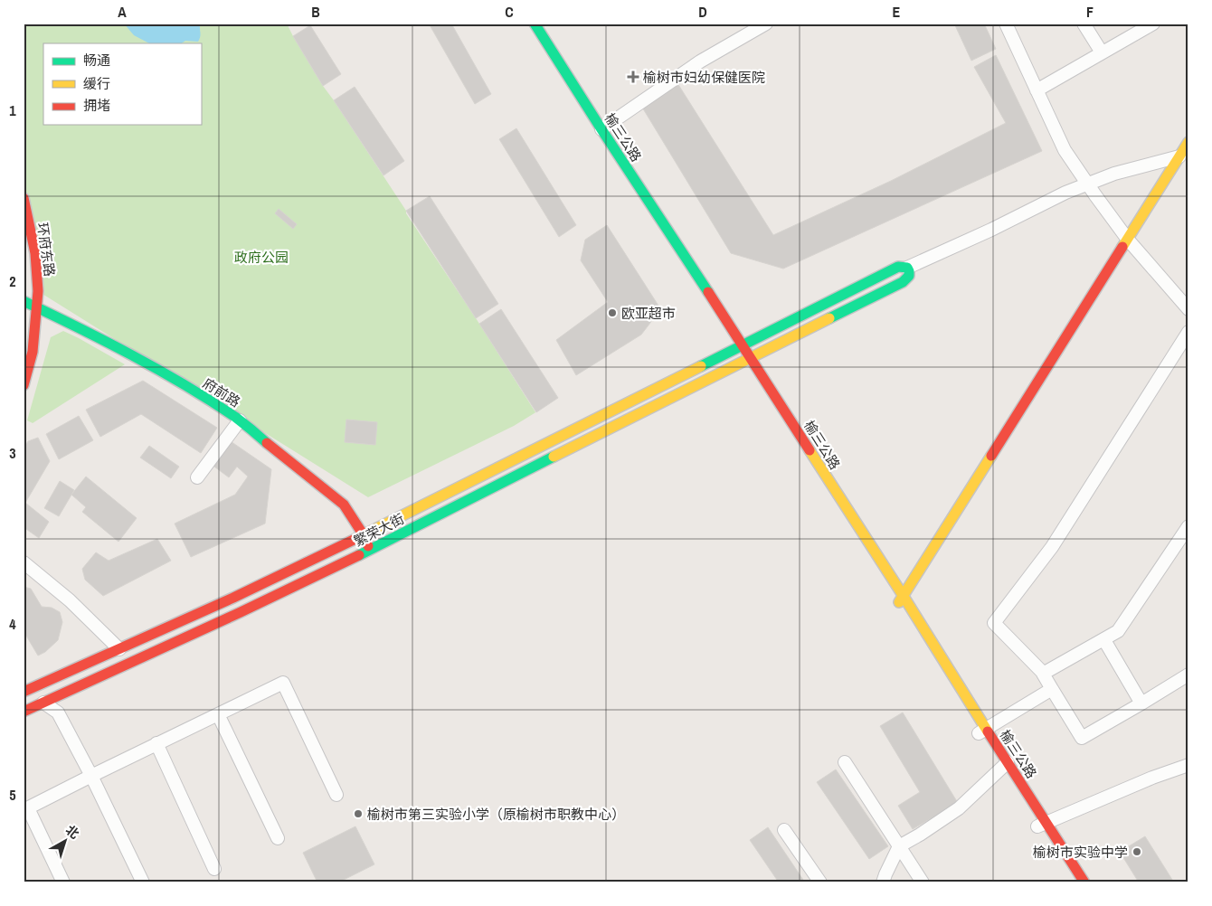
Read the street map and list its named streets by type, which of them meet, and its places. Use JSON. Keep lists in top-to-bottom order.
{
  "streets": {
    "main road": [
      "榆三公路",
      "环府东路",
      "府前路",
      "繁荣大街"
    ]
  },
  "crossings": [
    ["榆三公路", "繁荣大街"],
    ["环府东路", "府前路"],
    ["府前路", "繁荣大街"]
  ],
  "parks": ["政府公园"],
  "places": {
    "health": ["榆树市妇幼保健医院"],
    "other": ["欧亚超市", "榆树市第三实验小学（原榆树市职教中心）", "榆树市实验中学"]
  },
  "legend": ["畅通", "缓行", "拥堵"],
  "north": "top right",
  "grid": {
    "columns": [
      "A",
      "B",
      "C",
      "D",
      "E",
      "F"
    ],
    "rows": [
      "1",
      "2",
      "3",
      "4",
      "5"
    ]
  }
}
